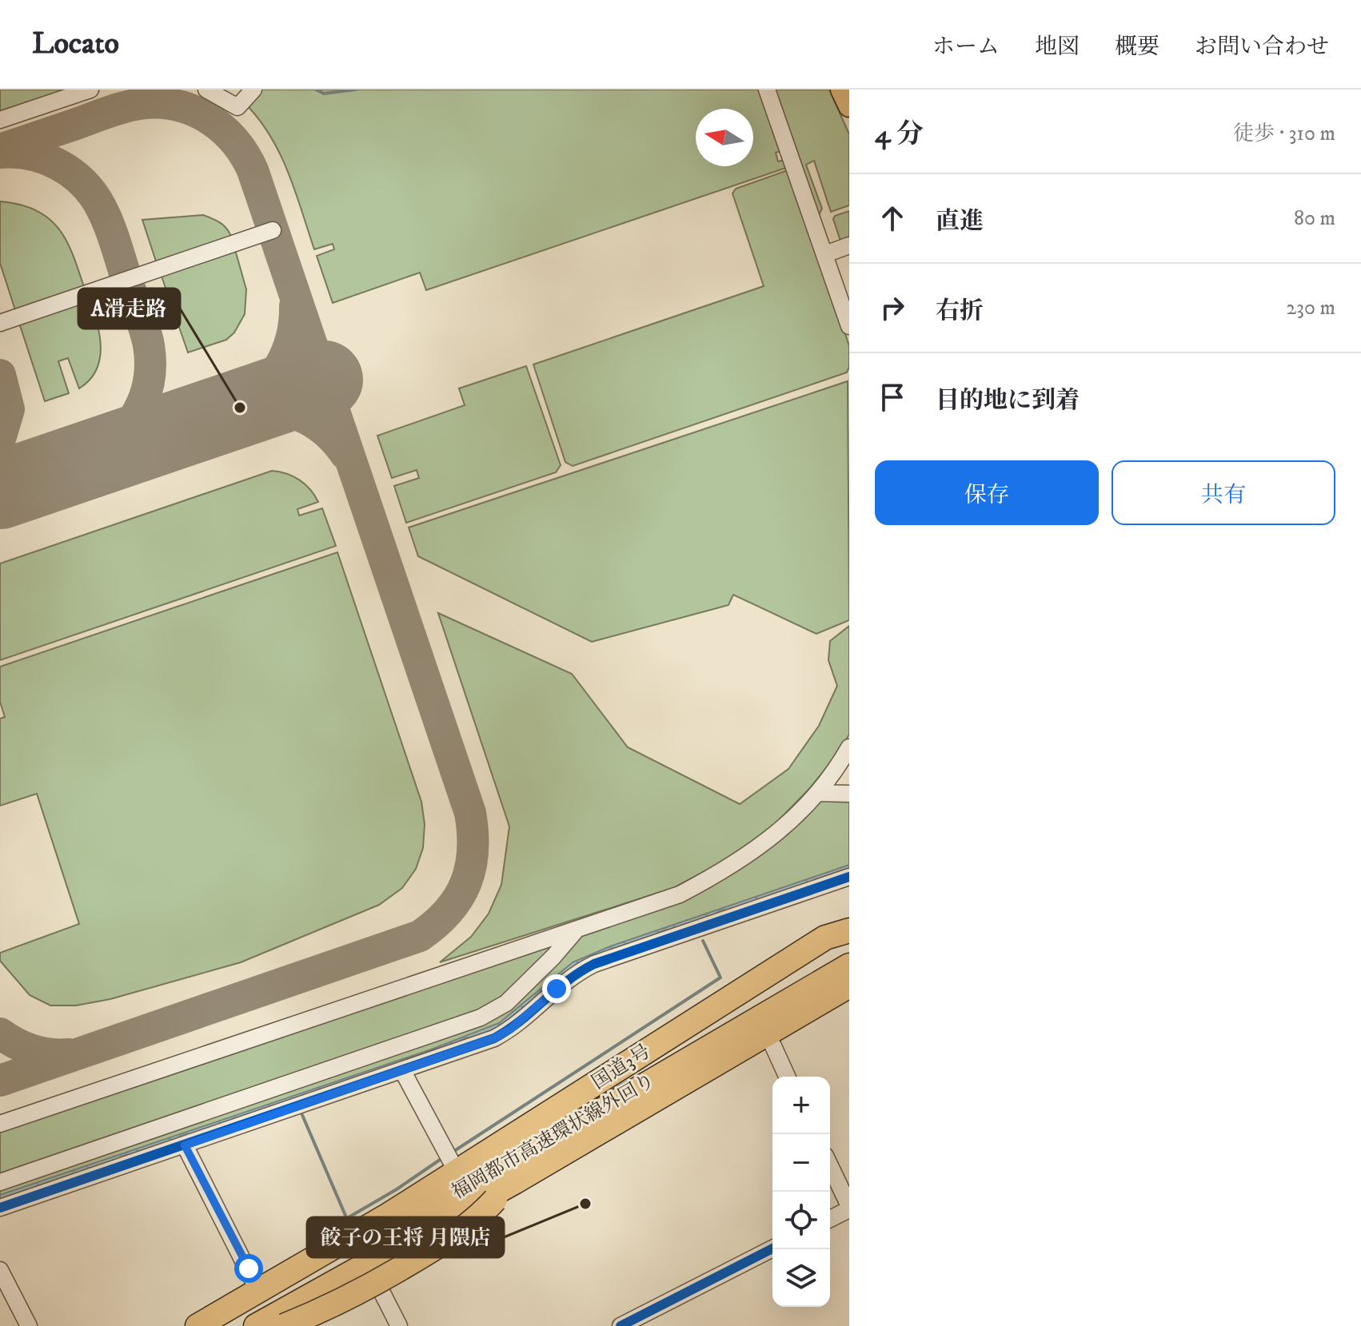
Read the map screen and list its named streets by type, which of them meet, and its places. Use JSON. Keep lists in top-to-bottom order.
{
  "streets": {
    "highway": ["国道3号", "福岡都市高速環状線外回り"]
  },
  "crossings": [
    ["国道3号", "福岡都市高速環状線外回り"]
  ],
  "places": ["A滑走路", "餃子の王将 月隈店"],
  "north": "left",
  "page": {
    "header": "Locato",
    "nav": [
      "ホーム",
      "地図",
      "概要",
      "お問い合わせ"
    ],
    "heading": ["4 分", "徒歩 · 310 m"],
    "list": [
      ["直進", "80 m"],
      ["右折", "230 m"],
      "目的地に到着"
    ],
    "buttons": ["保存", "共有"],
    "map_buttons": ["+", "−"]
  }
}
